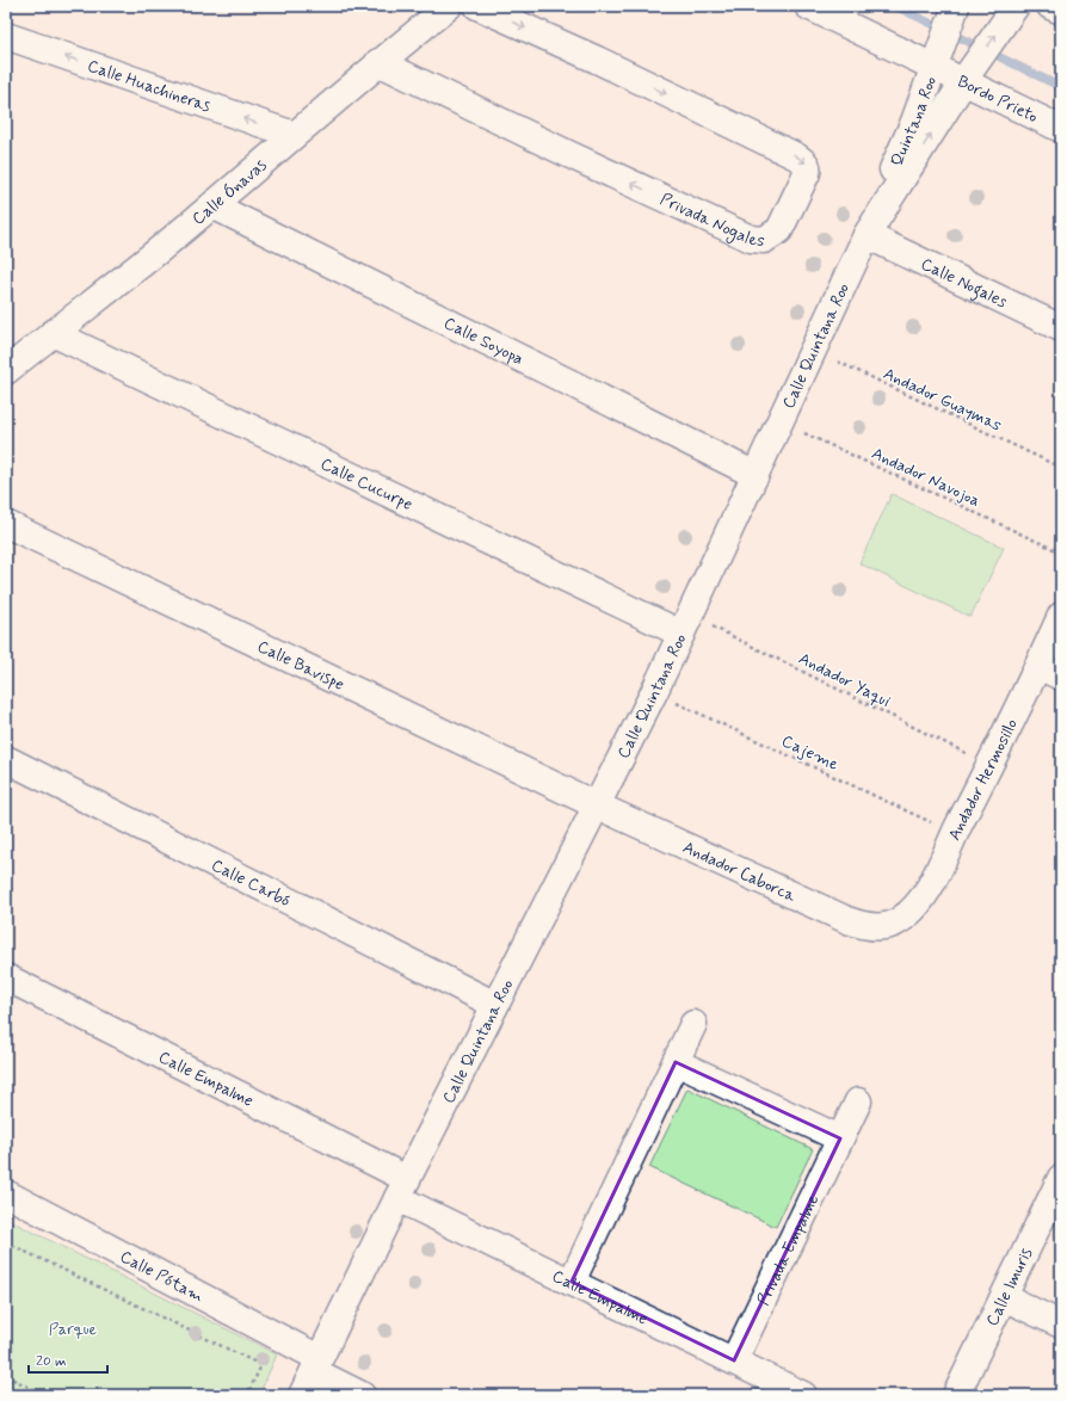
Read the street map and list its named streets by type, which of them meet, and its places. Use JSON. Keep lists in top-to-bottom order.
{
  "streets": {
    "street": [
      "Calle Huachineras",
      "Bordo Prieto",
      "Quintana Roo",
      "Calle Ónavas",
      "Privada Nogales",
      "Calle Nogales",
      "Calle Soyopa",
      "Calle Quintana Roo",
      "Calle Cucurpe",
      "Calle Bavispe",
      "Andador Hermosillo",
      "Andador Caborca",
      "Calle Carbó",
      "Calle Empalme",
      "Privada Empalme",
      "Calle Pótam",
      "Calle Imuris"
    ],
    "path": [
      "Andador Guaymas",
      "Andador Navojoa",
      "Andador Yaqui",
      "Cajeme"
    ]
  },
  "crossings": [
    ["Calle Huachineras", "Calle Ónavas"],
    ["Bordo Prieto", "Quintana Roo"],
    ["Bordo Prieto", "Calle Quintana Roo"],
    ["Quintana Roo", "Calle Nogales"],
    ["Quintana Roo", "Calle Quintana Roo"],
    ["Calle Ónavas", "Privada Nogales"],
    ["Calle Ónavas", "Calle Soyopa"],
    ["Calle Ónavas", "Calle Cucurpe"],
    ["Calle Nogales", "Calle Quintana Roo"],
    ["Calle Soyopa", "Calle Quintana Roo"],
    ["Calle Quintana Roo", "Andador Guaymas"],
    ["Calle Quintana Roo", "Andador Navojoa"],
    ["Calle Quintana Roo", "Calle Cucurpe"],
    ["Calle Quintana Roo", "Calle Bavispe"],
    ["Calle Quintana Roo", "Andador Yaqui"],
    ["Calle Quintana Roo", "Cajeme"],
    ["Calle Quintana Roo", "Andador Caborca"],
    ["Calle Quintana Roo", "Calle Carbó"],
    ["Calle Quintana Roo", "Calle Empalme"],
    ["Calle Quintana Roo", "Calle Pótam"],
    ["Calle Cucurpe", "Andador Yaqui"],
    ["Calle Bavispe", "Andador Caborca"],
    ["Andador Yaqui", "Andador Hermosillo"],
    ["Cajeme", "Andador Hermosillo"],
    ["Andador Hermosillo", "Andador Caborca"],
    ["Calle Empalme", "Privada Empalme"]
  ],
  "one_way": ["Calle Huachineras"],
  "parks": ["Parque"],
  "scale_bar": "20 m"
}
